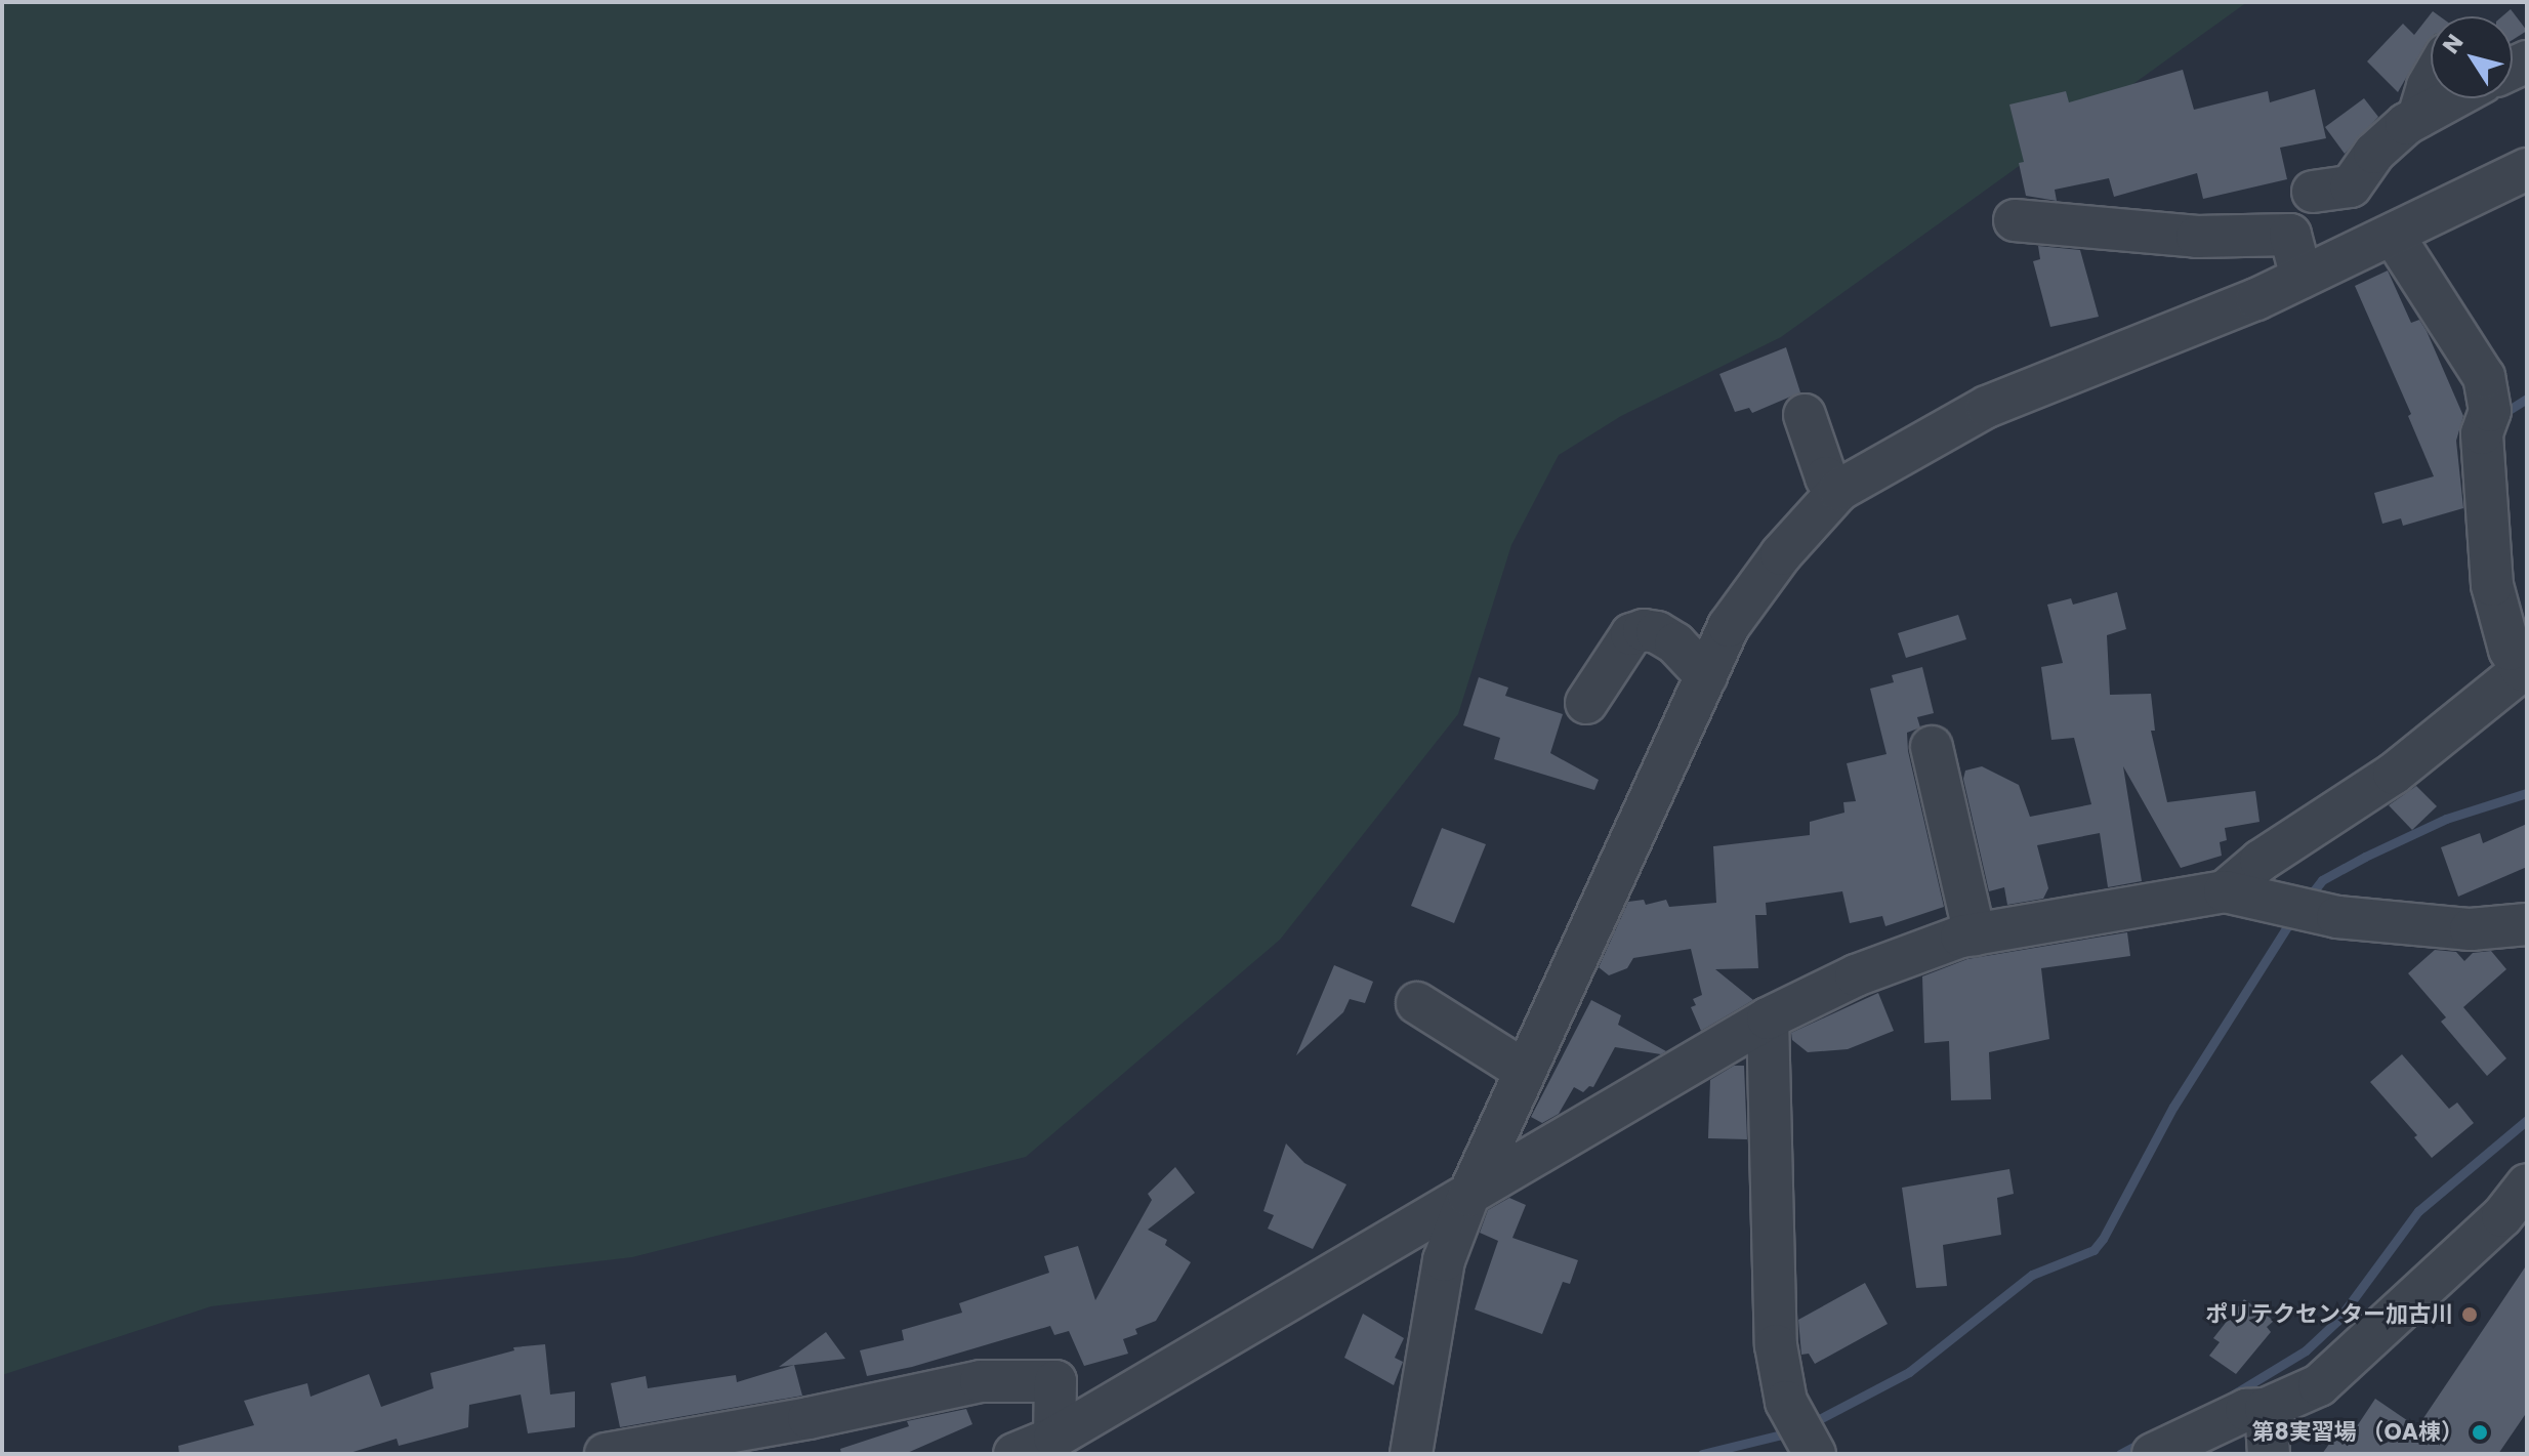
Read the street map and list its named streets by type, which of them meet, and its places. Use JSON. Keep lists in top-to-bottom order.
{
  "places": ["ポリテクセンター加古川", "第8実習場 （OA棟）"],
  "north": "top left"
}
